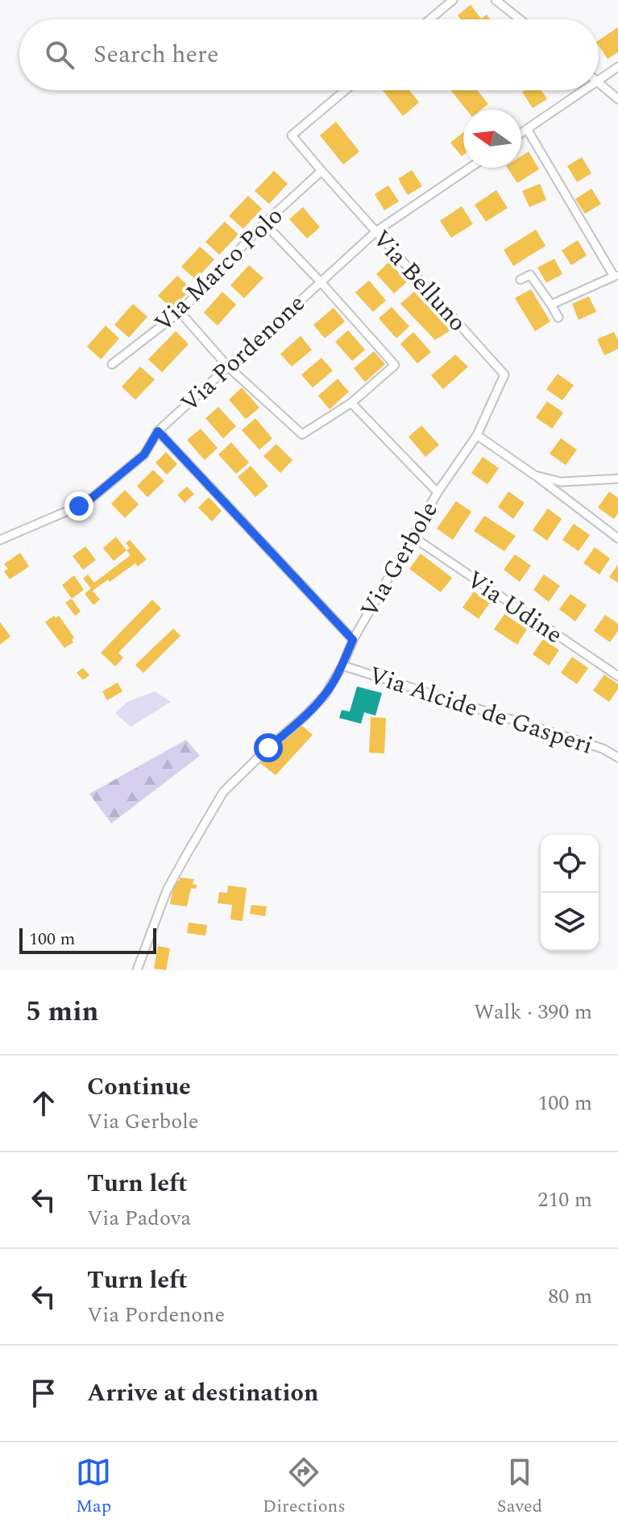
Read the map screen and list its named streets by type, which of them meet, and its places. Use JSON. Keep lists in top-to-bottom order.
{
  "streets": {
    "street": [
      "Via Marco Polo",
      "Via Belluno",
      "Via Pordenone",
      "Via Gerbole",
      "Via Udine",
      "Via Alcide de Gasperi"
    ]
  },
  "crossings": [
    ["Via Marco Polo", "Via Belluno"],
    ["Via Belluno", "Via Pordenone"],
    ["Via Belluno", "Via Gerbole"],
    ["Via Gerbole", "Via Udine"],
    ["Via Gerbole", "Via Alcide de Gasperi"]
  ],
  "scale_bar": "100 m",
  "north": "left",
  "page": {
    "search": "Search here",
    "scale": "100 m",
    "heading": ["5 min", "Walk · 390 m"],
    "list": [
      ["Continue", "Via Gerbole", "100 m"],
      ["Turn left", "Via Padova", "210 m"],
      ["Turn left", "Via Pordenone", "80 m"],
      "Arrive at destination"
    ],
    "nav": ["Map", "Directions", "Saved"]
  }
}
